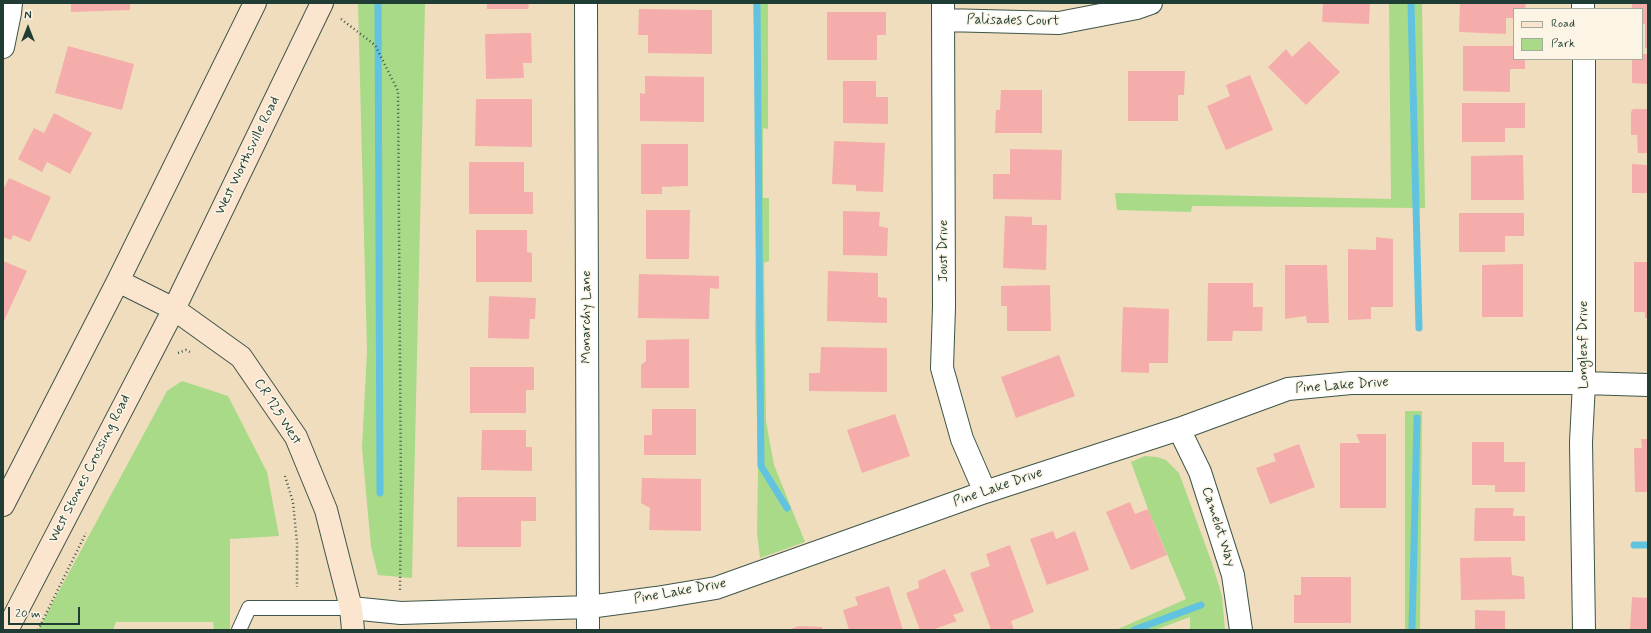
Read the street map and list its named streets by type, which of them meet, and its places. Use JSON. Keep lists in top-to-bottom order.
{
  "streets": {
    "main road": ["West Worthsville Road", "CR 125 West", "West Stones Crossing Road"],
    "street": [
      "Palisades Court",
      "Joust Drive",
      "Monarchy Lane",
      "Longleaf Drive",
      "Pine Lake Drive",
      "Camelot Way"
    ]
  },
  "crossings": [
    ["Palisades Court", "Joust Drive"],
    ["West Worthsville Road", "CR 125 West"],
    ["West Worthsville Road", "West Stones Crossing Road"],
    ["Joust Drive", "Pine Lake Drive"],
    ["Monarchy Lane", "Pine Lake Drive"],
    ["Longleaf Drive", "Pine Lake Drive"],
    ["Pine Lake Drive", "CR 125 West"],
    ["Pine Lake Drive", "Camelot Way"],
    ["CR 125 West", "West Stones Crossing Road"]
  ],
  "legend": ["Road", "Park"],
  "scale_bar": "20 m",
  "north": "top"
}
